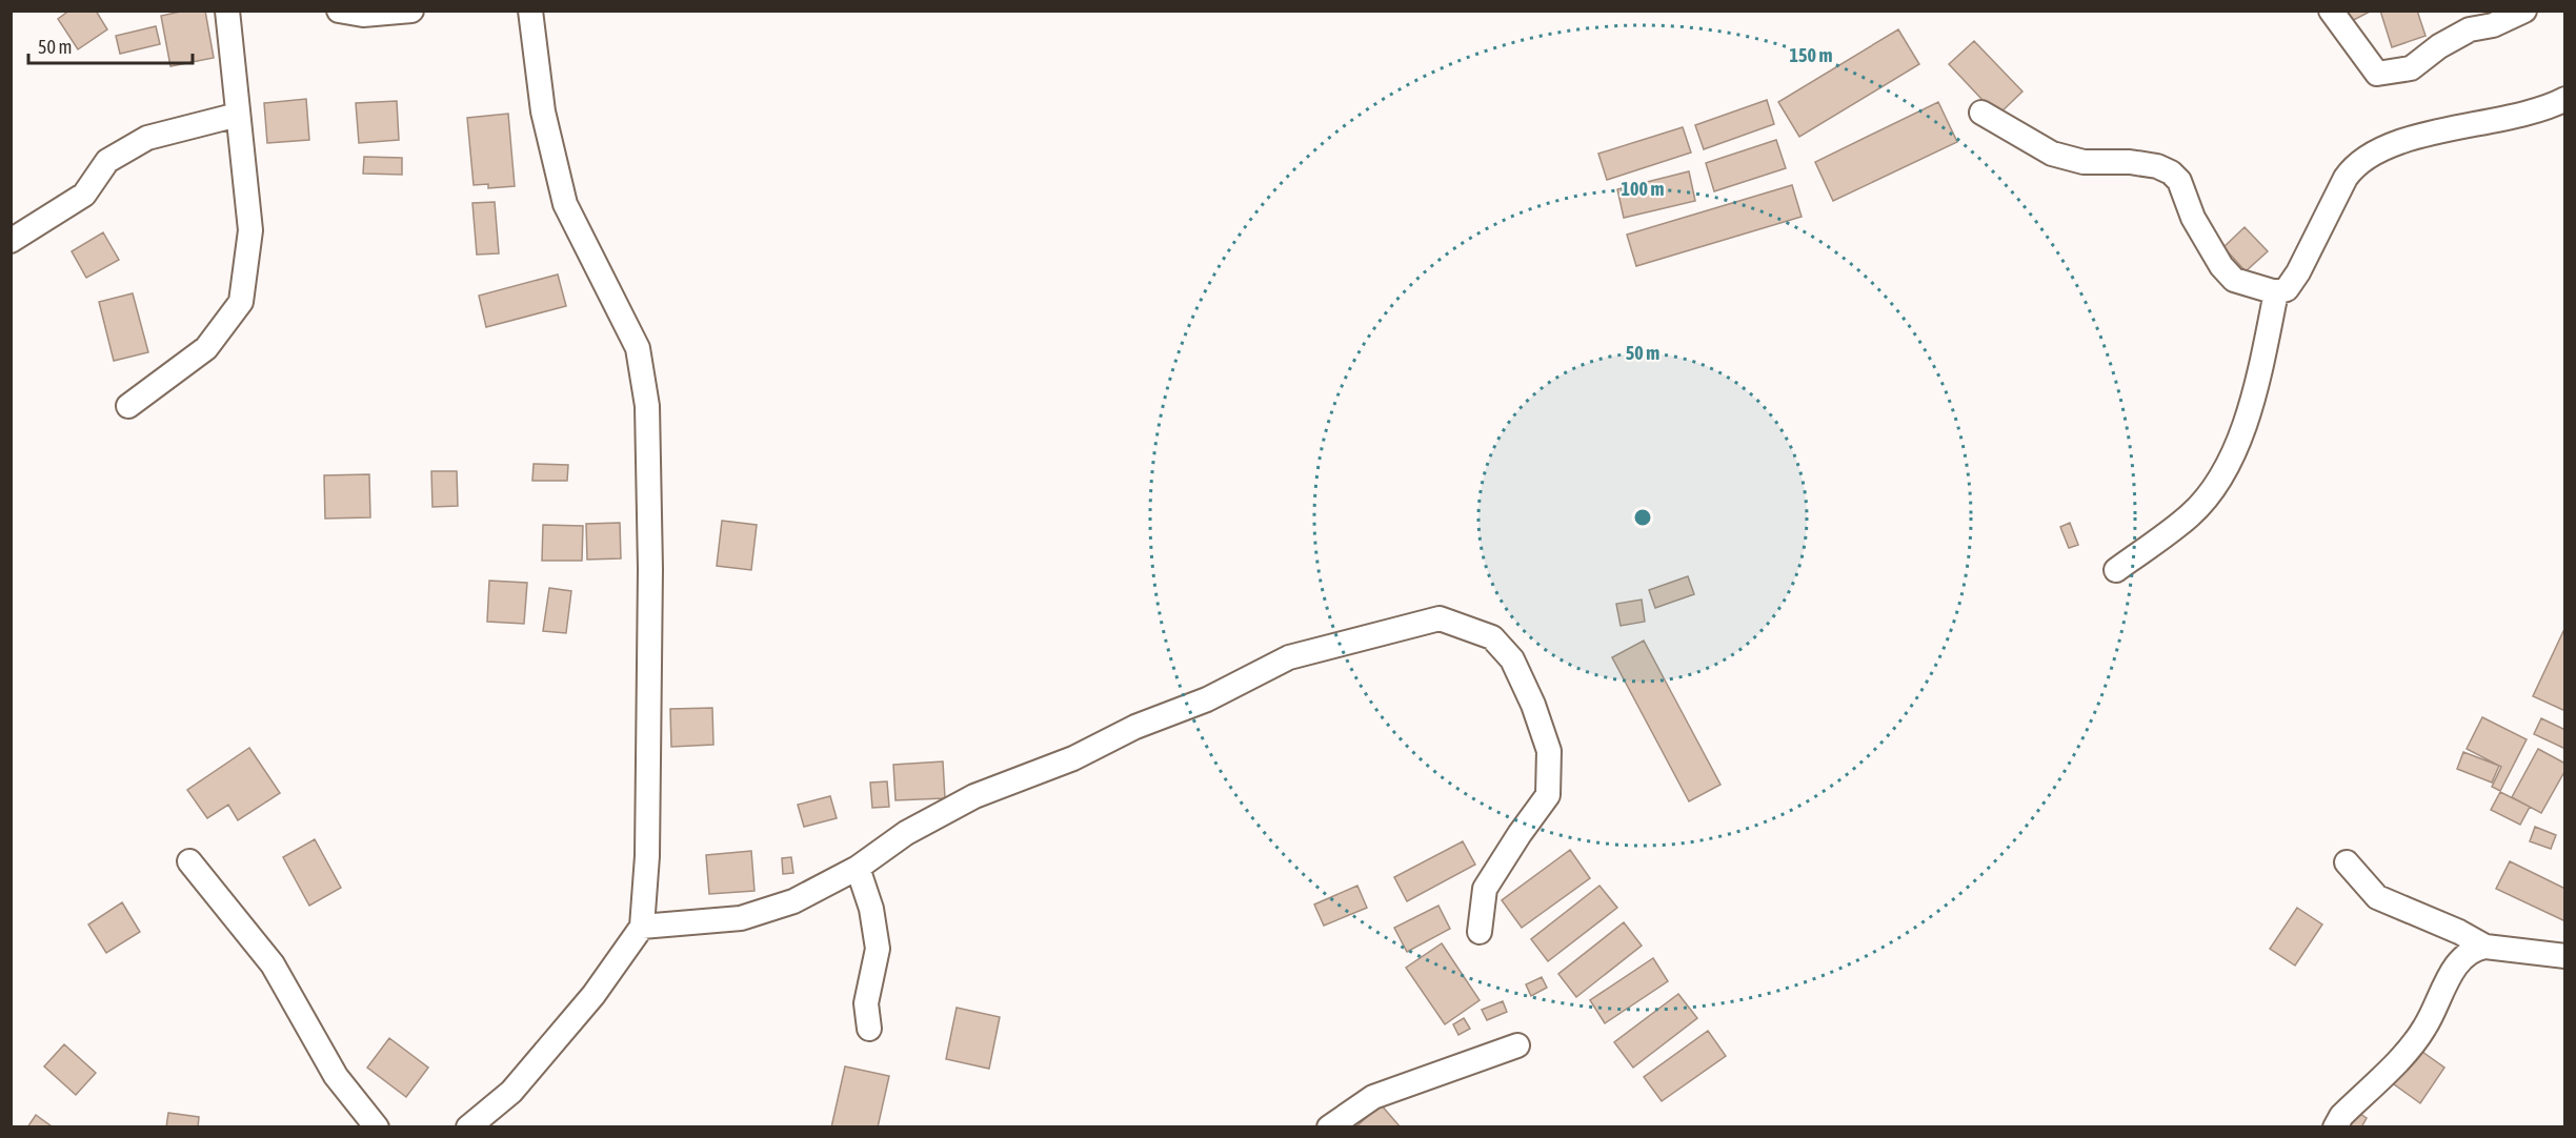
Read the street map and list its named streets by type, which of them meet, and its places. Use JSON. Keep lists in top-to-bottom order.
{
  "scale_bar": "50 m",
  "rings": ["150 m", "100 m", "50 m"]
}
